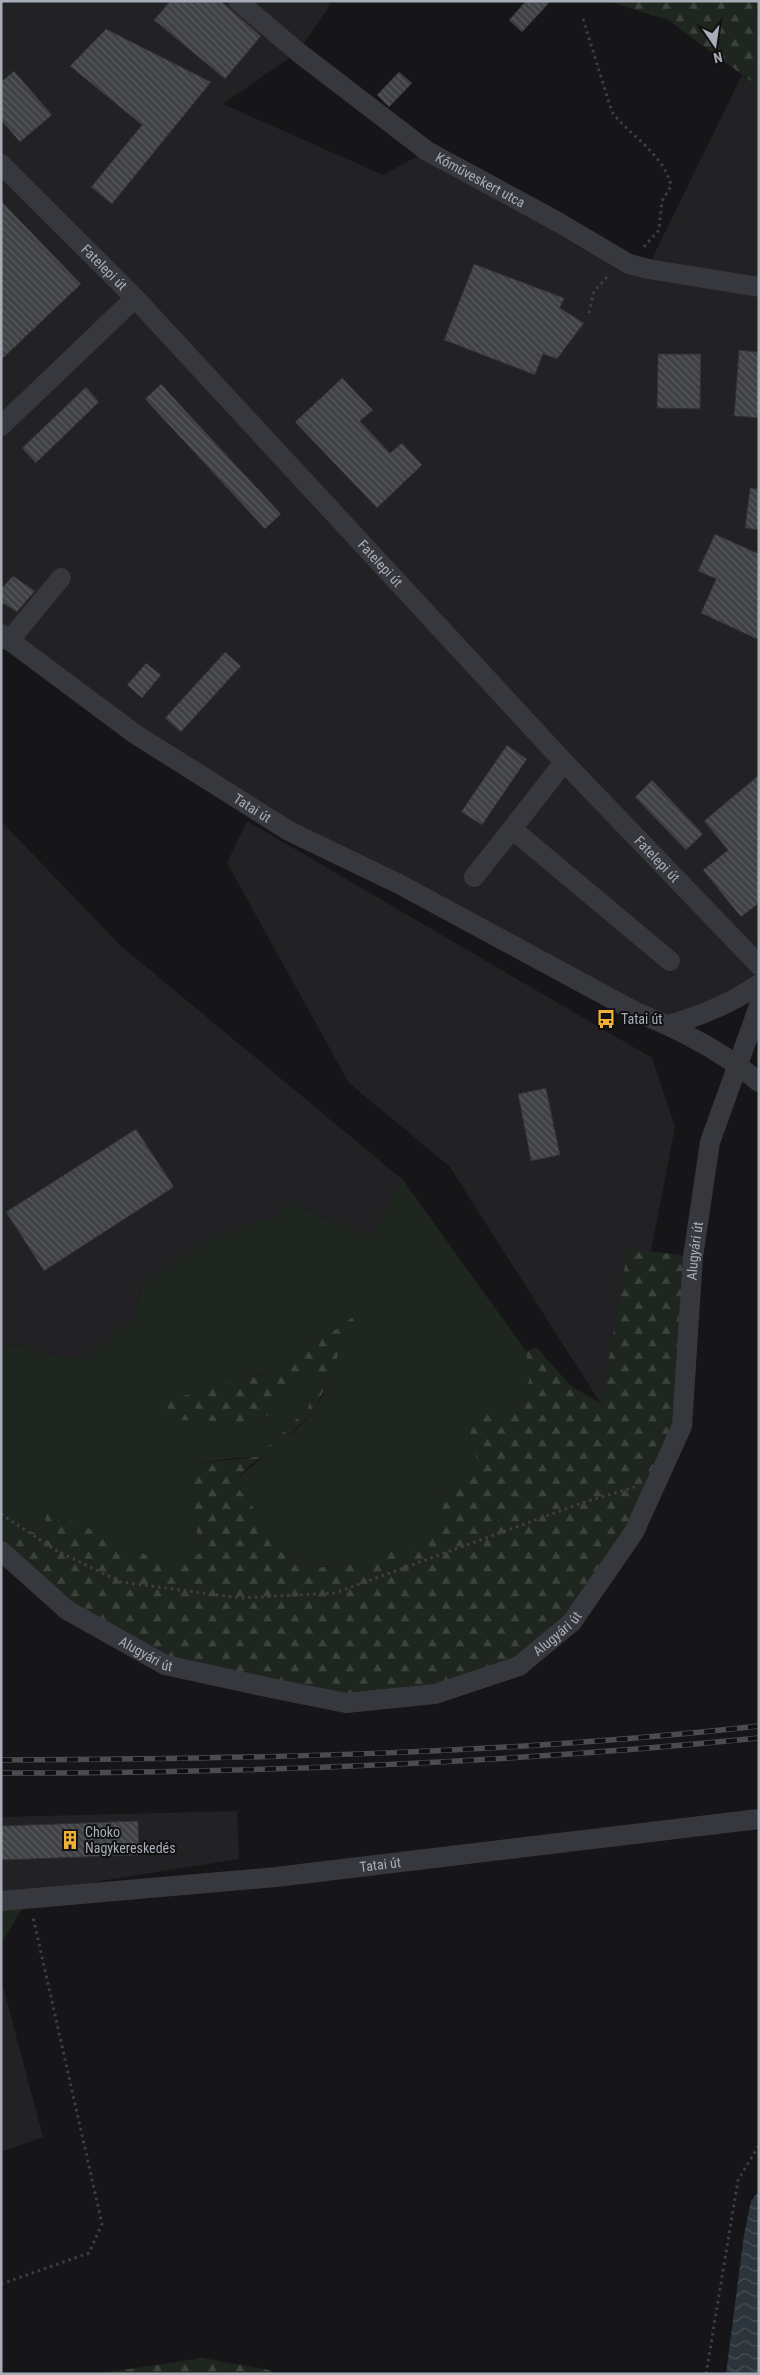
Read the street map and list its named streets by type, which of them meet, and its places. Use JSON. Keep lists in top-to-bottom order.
{
  "streets": {
    "street": [
      "Kőműveskert utca",
      "Fatelepi út",
      "Tatai út",
      "Alugyári út"
    ]
  },
  "crossings": [
    ["Tatai út", "Alugyári út"]
  ],
  "places": {
    "bus stop": ["Tatai út"],
    "building": ["Choko Nagykereskedés"]
  },
  "north": "bottom"
}
